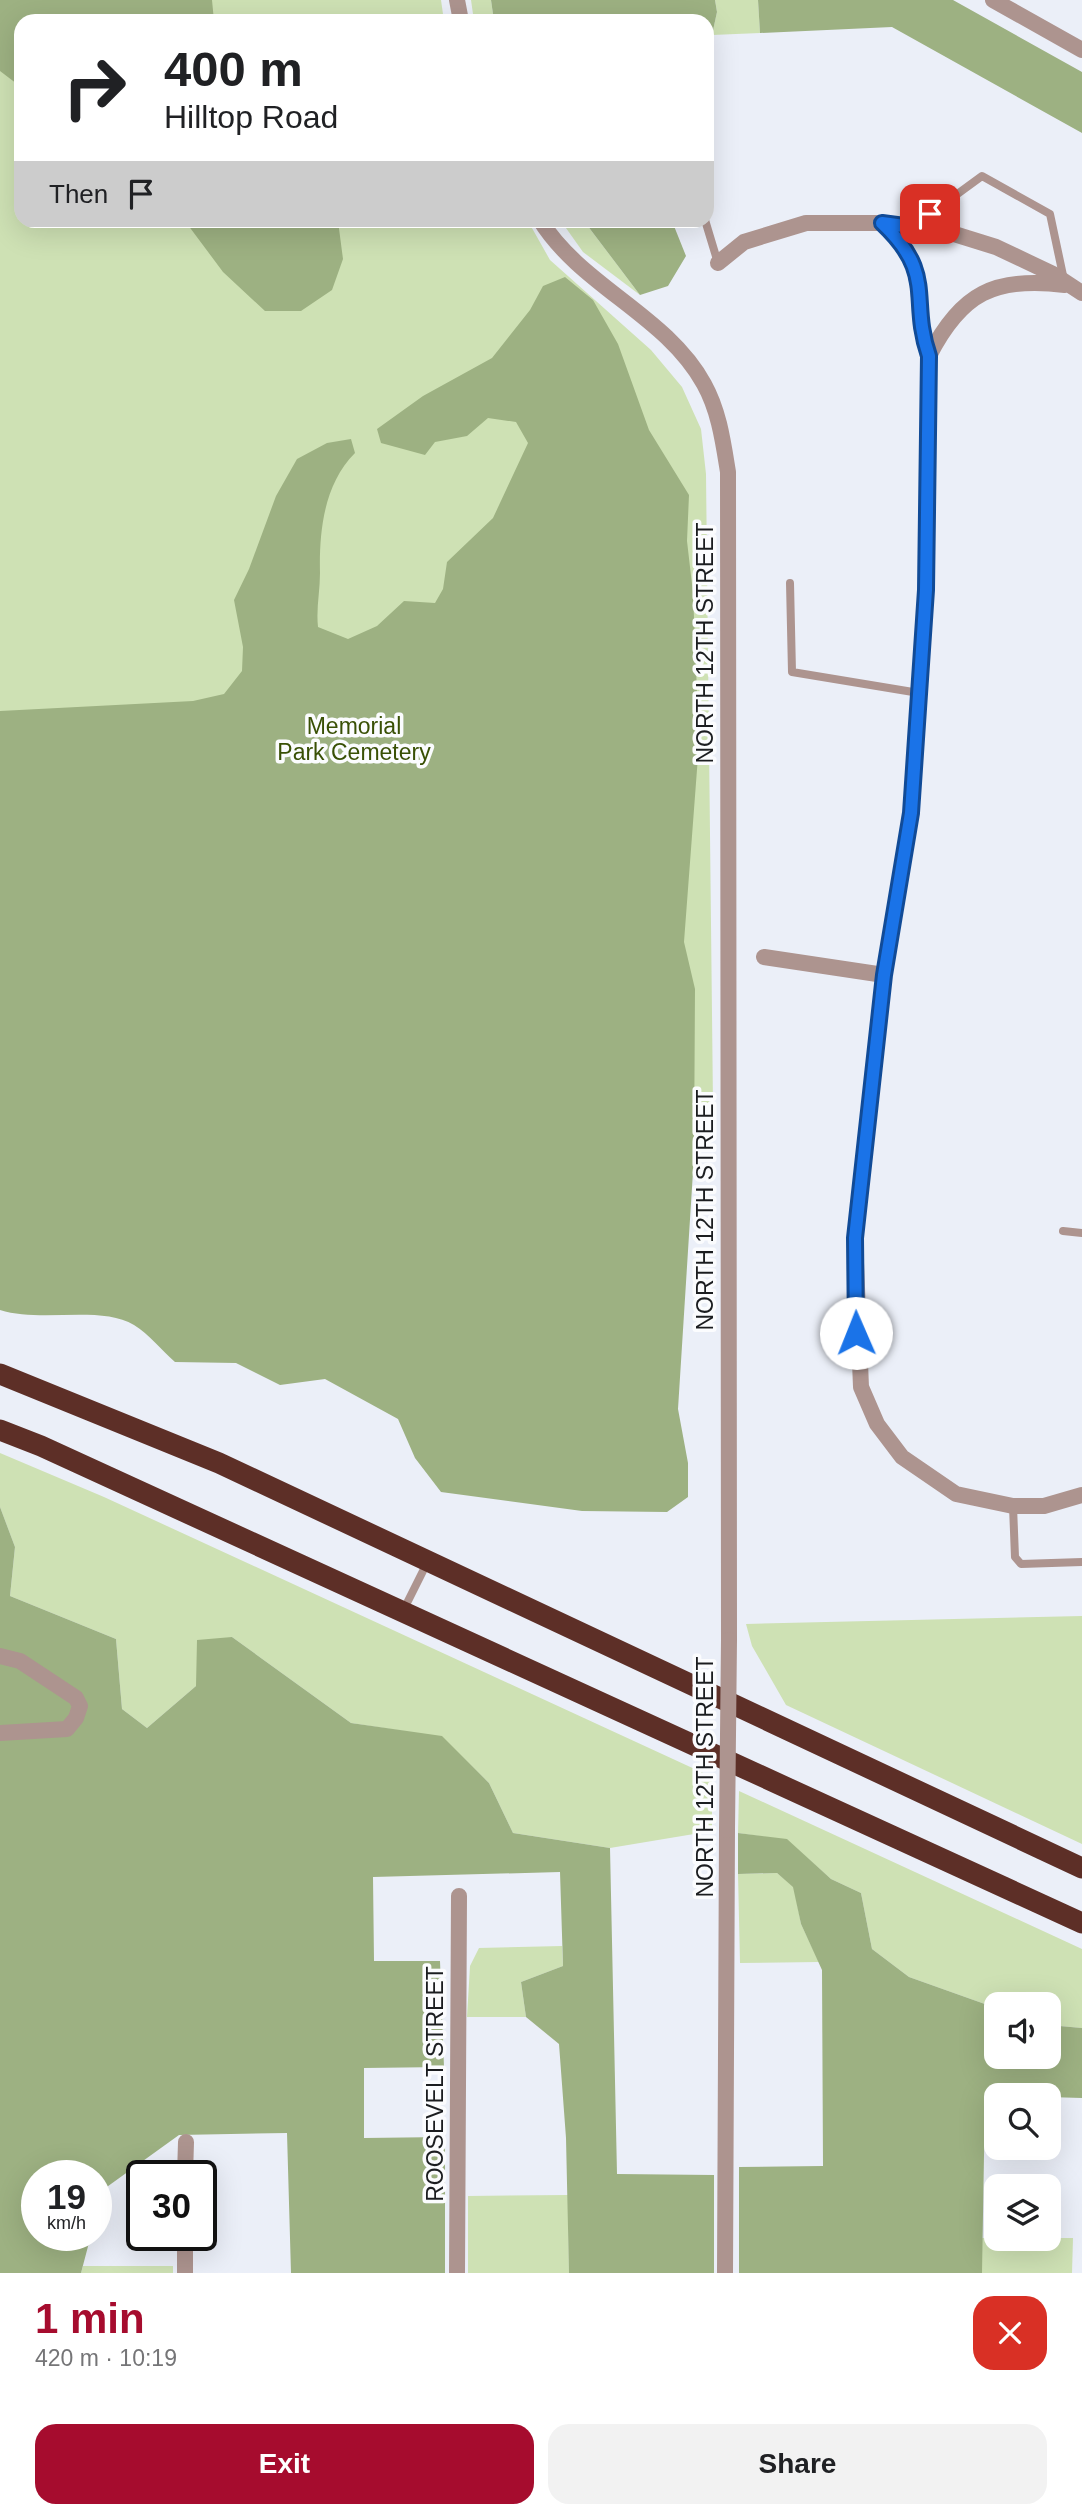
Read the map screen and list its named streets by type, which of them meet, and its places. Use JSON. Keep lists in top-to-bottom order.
{
  "streets": {
    "street": ["NORTH 12TH STREET", "ROOSEVELT STREET"]
  },
  "parks": ["Memorial Park Cemetery"],
  "page": {
    "turn": ["400 m", "Hilltop Road"],
    "then": "Then",
    "speed": "19 km/h",
    "limit": "30",
    "heading": ["1 min", "420 m · 10:19"],
    "buttons": ["Exit", "Share"]
  }
}
